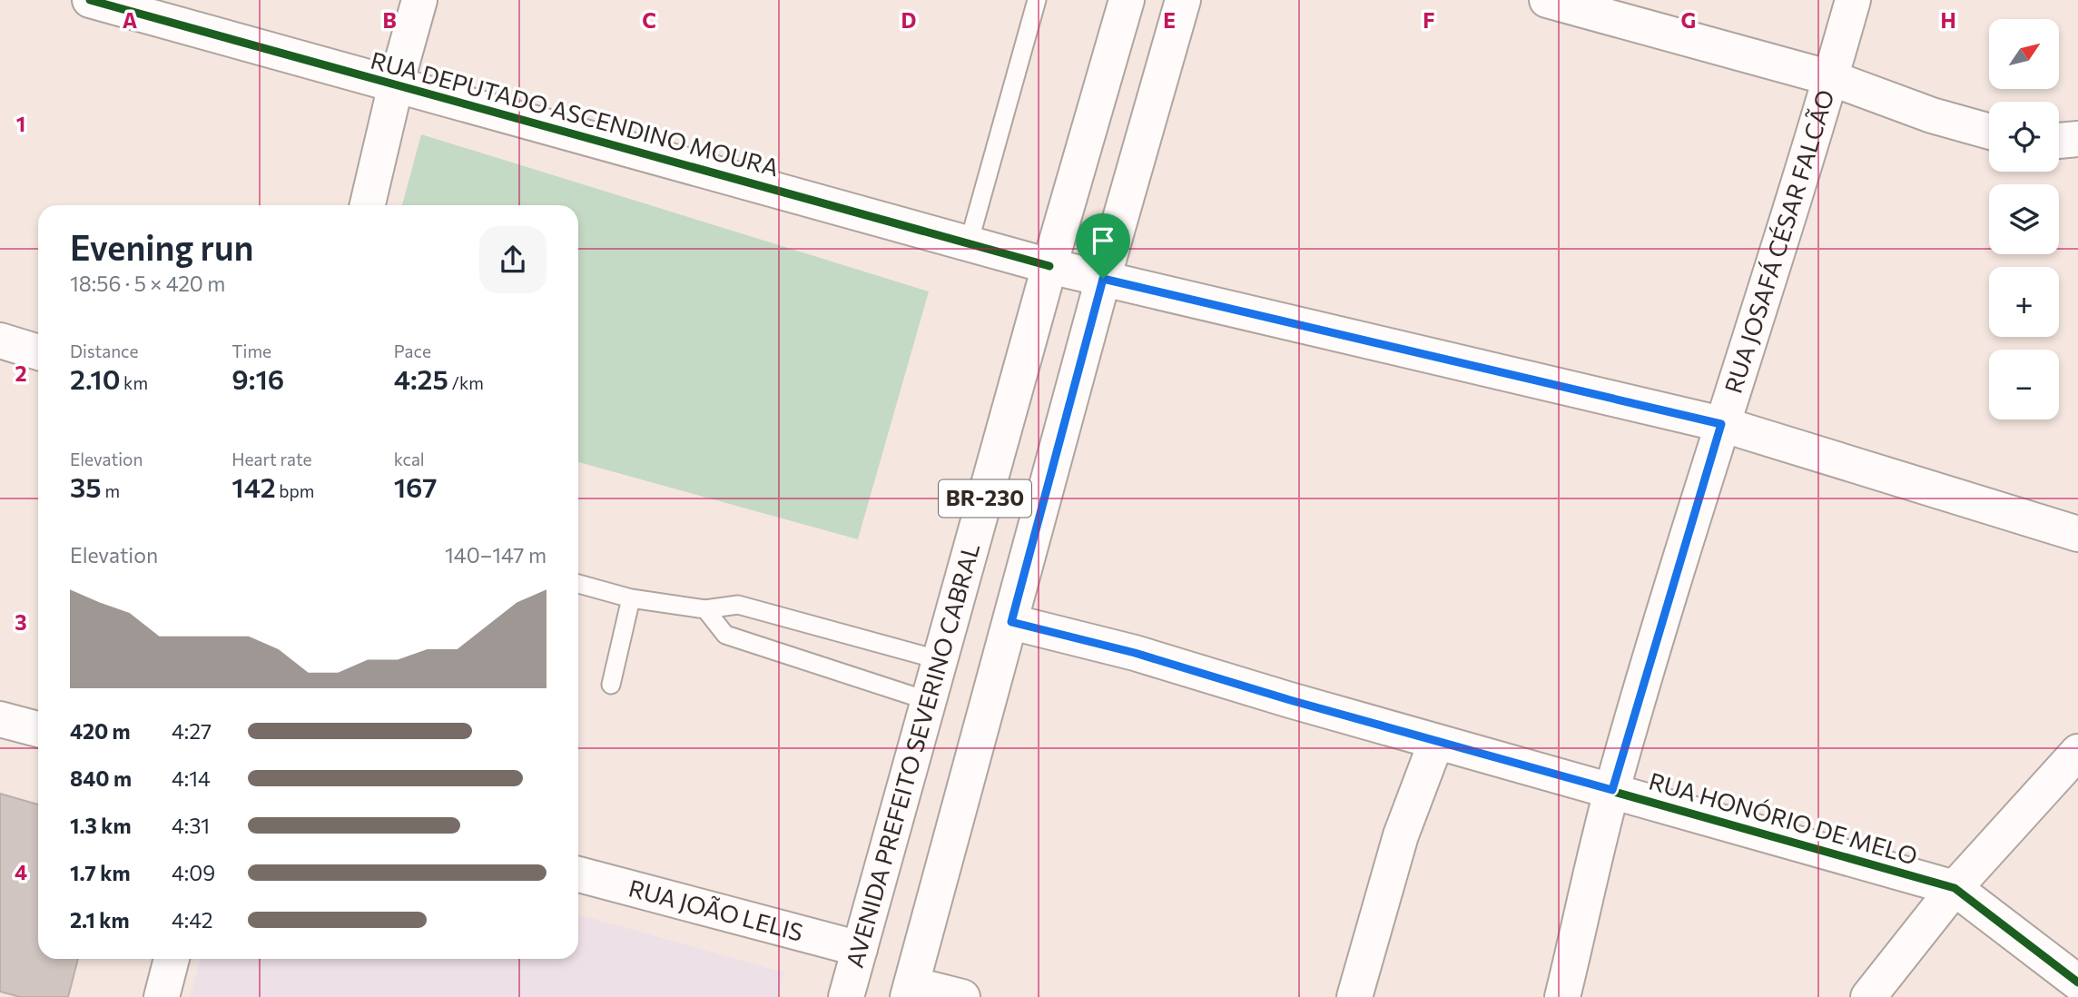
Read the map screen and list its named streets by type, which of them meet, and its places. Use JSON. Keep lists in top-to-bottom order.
{
  "streets": {
    "street": [
      "RUA DEPUTADO ASCENDINO MOURA",
      "RUA JOSAFÁ CÉSAR FALCÃO",
      "BR-230",
      "AVENIDA PREFEITO SEVERINO CABRAL",
      "RUA HONÓRIO DE MELO",
      "RUA JOÃO LELIS"
    ]
  },
  "crossings": [
    ["RUA DEPUTADO ASCENDINO MOURA", "RUA JOSAFÁ CÉSAR FALCÃO"],
    ["RUA DEPUTADO ASCENDINO MOURA", "BR-230"],
    ["RUA DEPUTADO ASCENDINO MOURA", "AVENIDA PREFEITO SEVERINO CABRAL"],
    ["RUA JOSAFÁ CÉSAR FALCÃO", "RUA HONÓRIO DE MELO"],
    ["BR-230", "RUA HONÓRIO DE MELO"],
    ["AVENIDA PREFEITO SEVERINO CABRAL", "RUA JOÃO LELIS"]
  ],
  "north": "top right",
  "page": {
    "map_buttons": ["+", "−"],
    "heading": ["Evening run", "18:56 · 5 × 420 m"],
    "stats": [
      ["Distance", "2.10 km"],
      ["Time", "9:16"],
      ["Pace", "4:25 /km"],
      ["Elevation", "35 m"],
      ["Heart rate", "142 bpm"],
      ["kcal", "167"]
    ],
    "chart": ["Elevation", "140–147 m"],
    "list": [
      {
        "name": "420 m",
        "note": "4:27"
      },
      {
        "name": "840 m",
        "note": "4:14"
      },
      {
        "name": "1.3 km",
        "note": "4:31"
      },
      {
        "name": "1.7 km",
        "note": "4:09"
      },
      {
        "name": "2.1 km",
        "note": "4:42"
      }
    ]
  },
  "grid": {
    "columns": [
      "A",
      "B",
      "C",
      "D",
      "E",
      "F",
      "G",
      "H"
    ],
    "rows": [
      "1",
      "2",
      "3",
      "4"
    ]
  }
}
